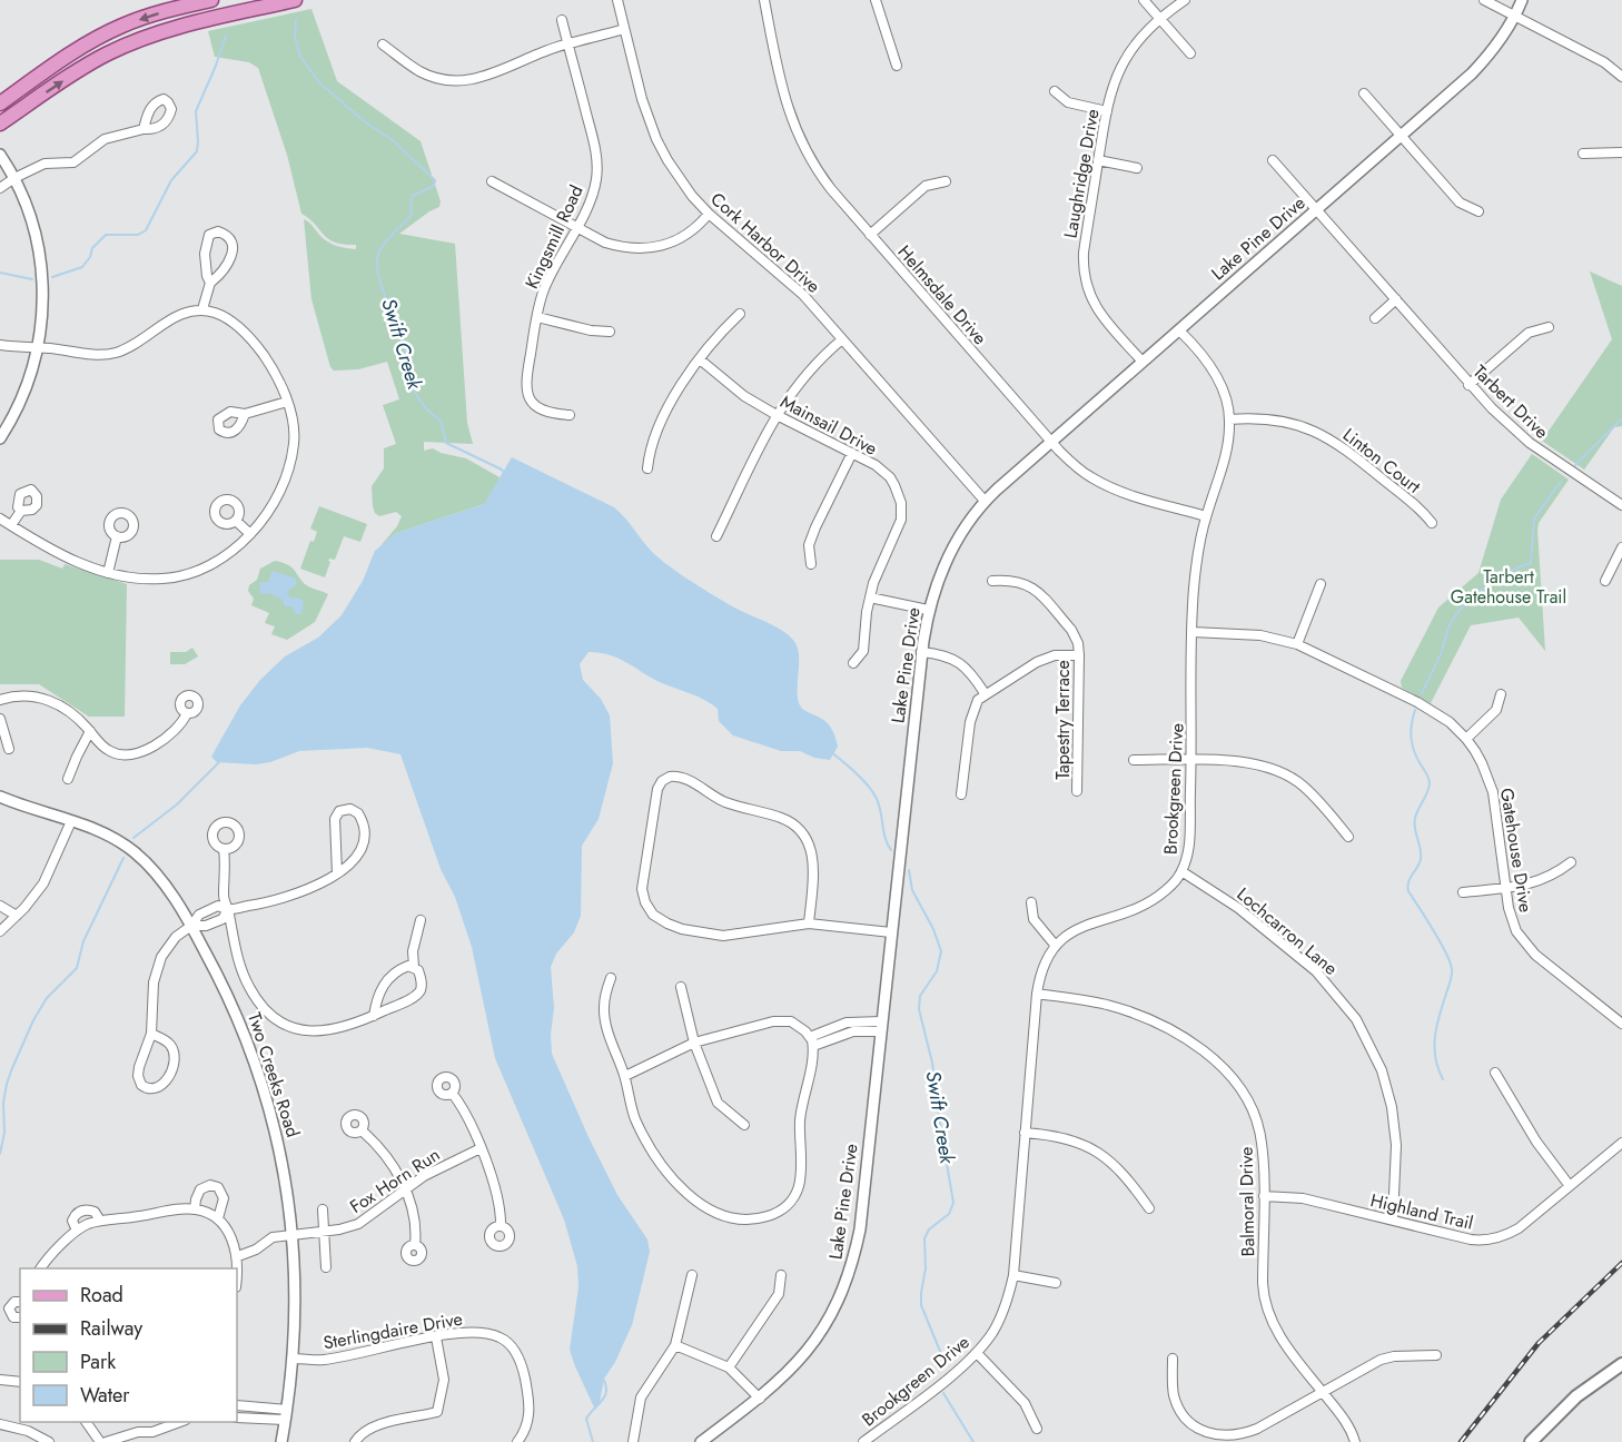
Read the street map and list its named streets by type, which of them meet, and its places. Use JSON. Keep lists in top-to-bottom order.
{
  "streets": {
    "street": [
      "Laughridge Drive",
      "Kingsmill Road",
      "Lake Pine Drive",
      "Cork Harbor Drive",
      "Helmsdale Drive",
      "Tarbert Drive",
      "Mainsail Drive",
      "Linton Court",
      "Tapestry Terrace",
      "Brookgreen Drive",
      "Gatehouse Drive",
      "Lochcarron Lane",
      "Two Creeks Road",
      "Fox Horn Run",
      "Balmoral Drive",
      "Highland Trail",
      "Sterlingdaire Drive"
    ]
  },
  "crossings": [
    ["Laughridge Drive", "Lake Pine Drive"],
    ["Lake Pine Drive", "Cork Harbor Drive"],
    ["Lake Pine Drive", "Helmsdale Drive"],
    ["Lake Pine Drive", "Tarbert Drive"],
    ["Lake Pine Drive", "Brookgreen Drive"],
    ["Helmsdale Drive", "Brookgreen Drive"],
    ["Linton Court", "Brookgreen Drive"],
    ["Brookgreen Drive", "Gatehouse Drive"],
    ["Brookgreen Drive", "Lochcarron Lane"],
    ["Brookgreen Drive", "Balmoral Drive"],
    ["Lochcarron Lane", "Highland Trail"],
    ["Two Creeks Road", "Fox Horn Run"],
    ["Two Creeks Road", "Sterlingdaire Drive"],
    ["Balmoral Drive", "Highland Trail"]
  ],
  "water": ["Swift Creek"],
  "parks": ["Tarbert Gatehouse Trail"],
  "legend": [
    "Road",
    "Railway",
    "Park",
    "Water"
  ]
}
